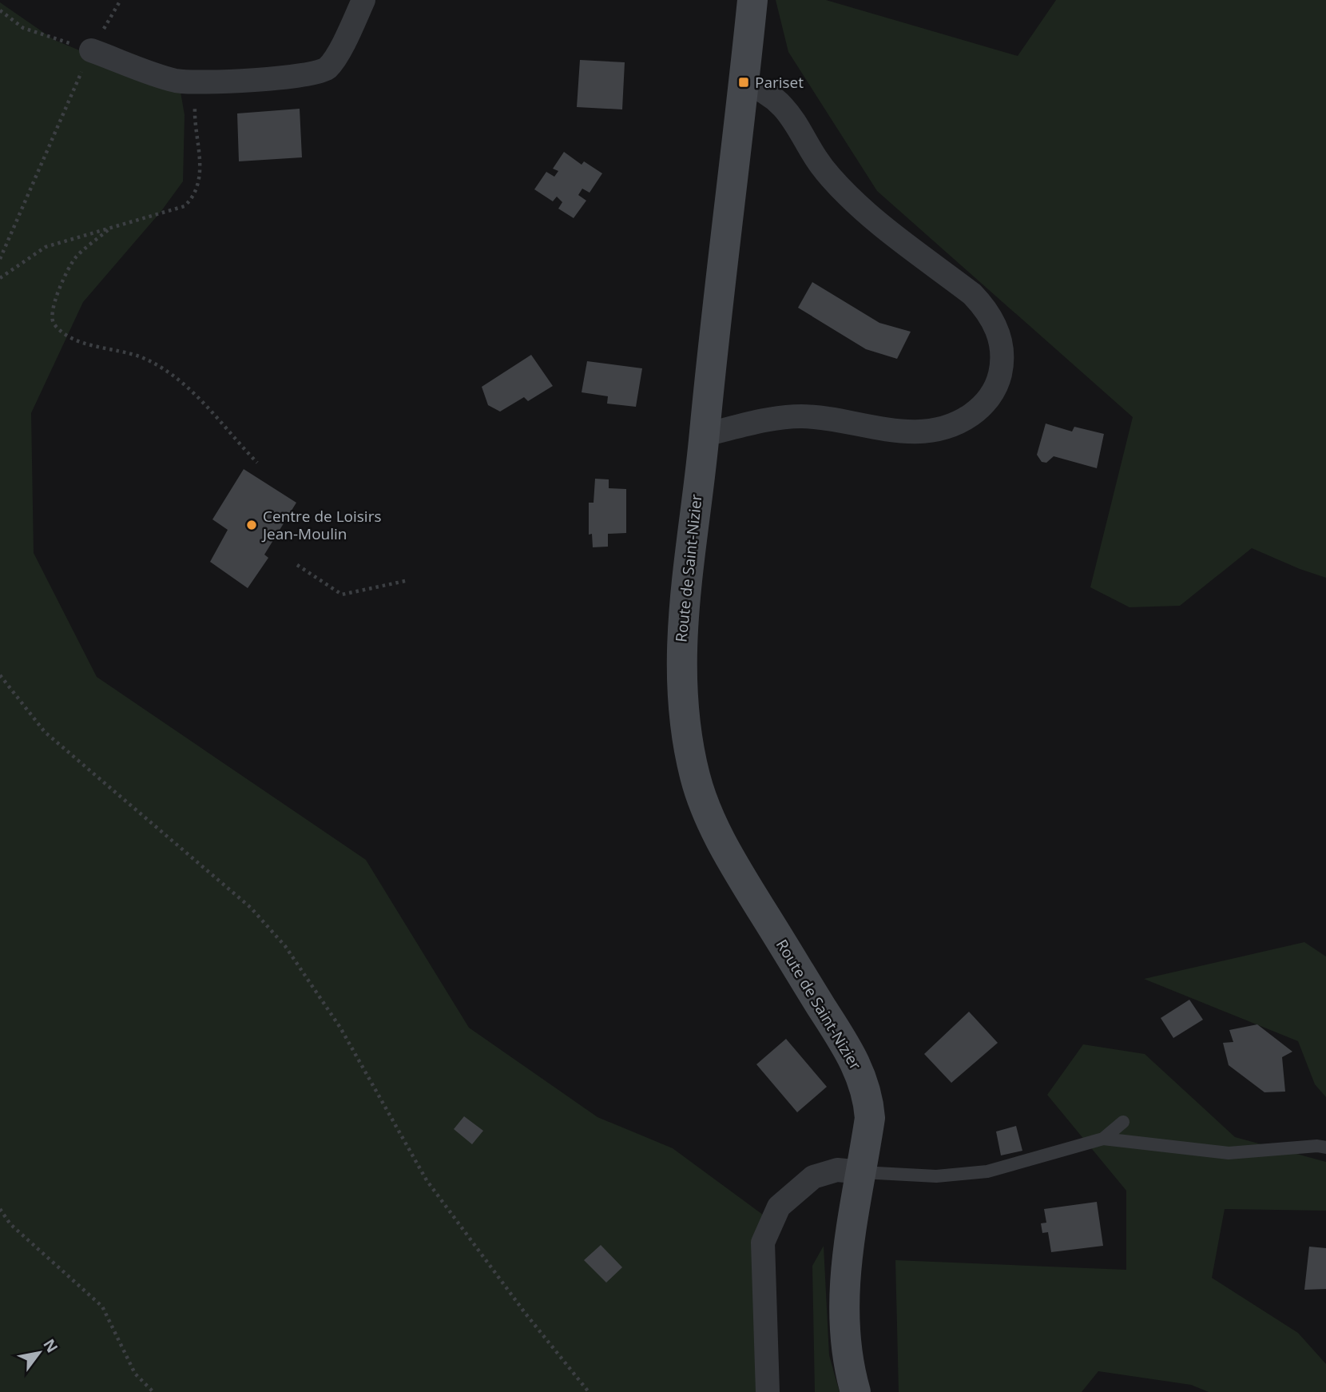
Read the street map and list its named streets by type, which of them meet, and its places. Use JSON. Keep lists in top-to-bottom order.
{
  "streets": {
    "main road": ["Route de Saint-Nizier"]
  },
  "places": {
    "transit": ["Pariset"],
    "other": ["Centre de Loisirs Jean-Moulin"]
  },
  "north": "top right"
}
